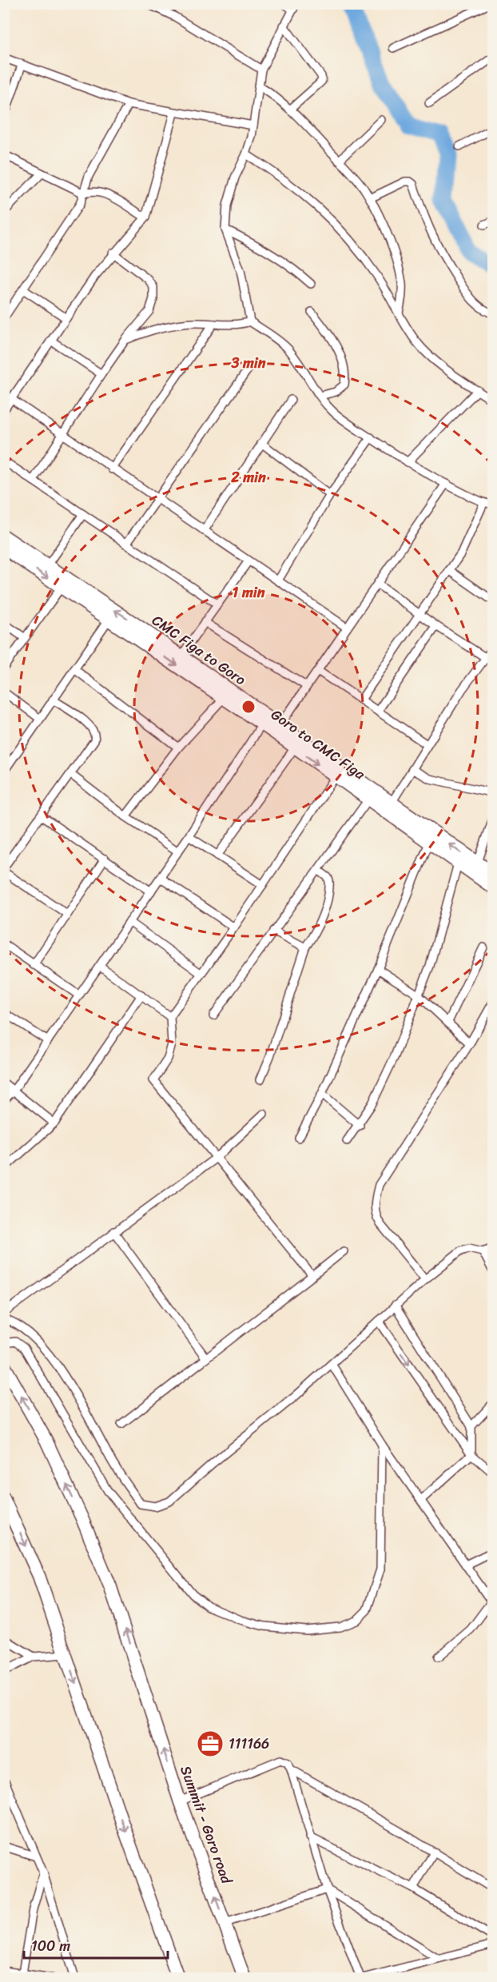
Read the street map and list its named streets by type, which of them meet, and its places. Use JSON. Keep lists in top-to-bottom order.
{
  "streets": {
    "main road": ["CMC Figa to Goro", "Goro to CMC Figa", "Summit - Goro road"]
  },
  "crossings": [
    ["CMC Figa to Goro", "Goro to CMC Figa"]
  ],
  "one_way": ["CMC Figa to Goro", "Goro to CMC Figa"],
  "places": {
    "office": ["111166"]
  },
  "scale_bar": "100 m",
  "rings": ["3 min", "2 min", "1 min"]
}
